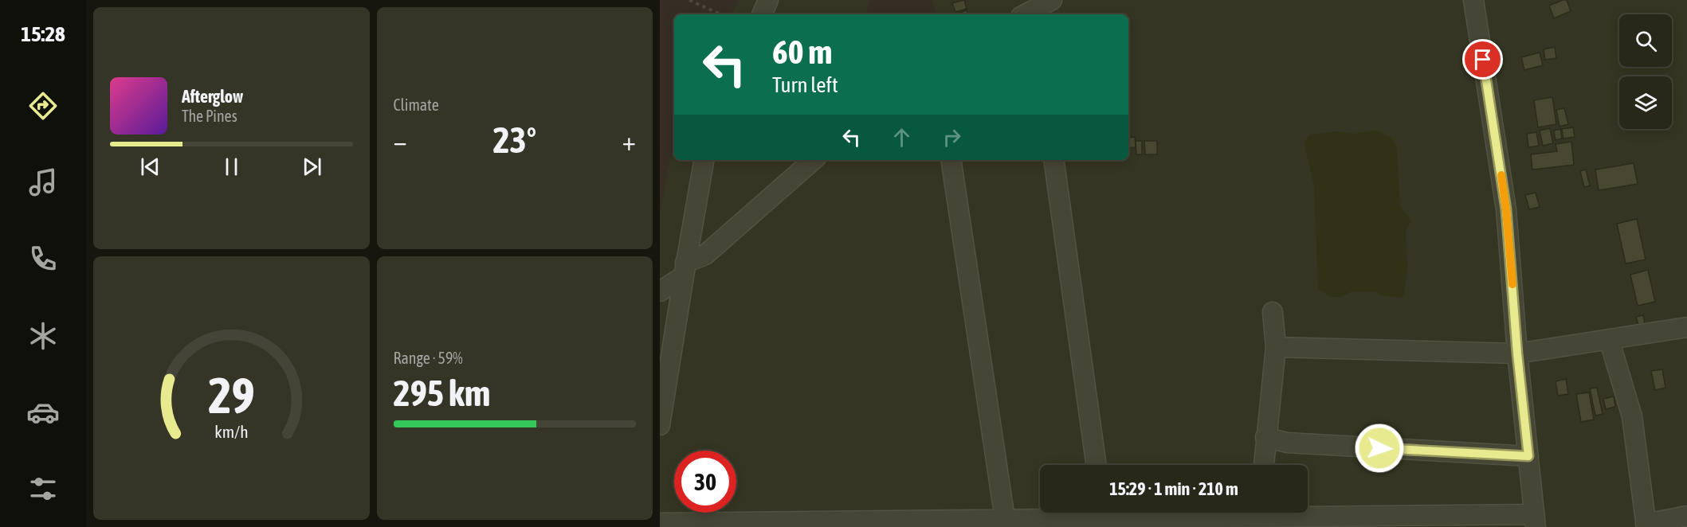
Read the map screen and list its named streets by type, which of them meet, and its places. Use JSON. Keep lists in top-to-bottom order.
{
  "page": {
    "tabs": "15:28",
    "tile": [
      "Climate",
      ["Range · 59%", "295 km"]
    ],
    "turn": ["60 m", "Turn left"],
    "song": ["Afterglow", "The Pines"],
    "heat": ["−", "23°", "+"],
    "limit": "30",
    "trip": "15:29 · 1 min · 210 m",
    "gauge": ["29", "km/h"]
  }
}
